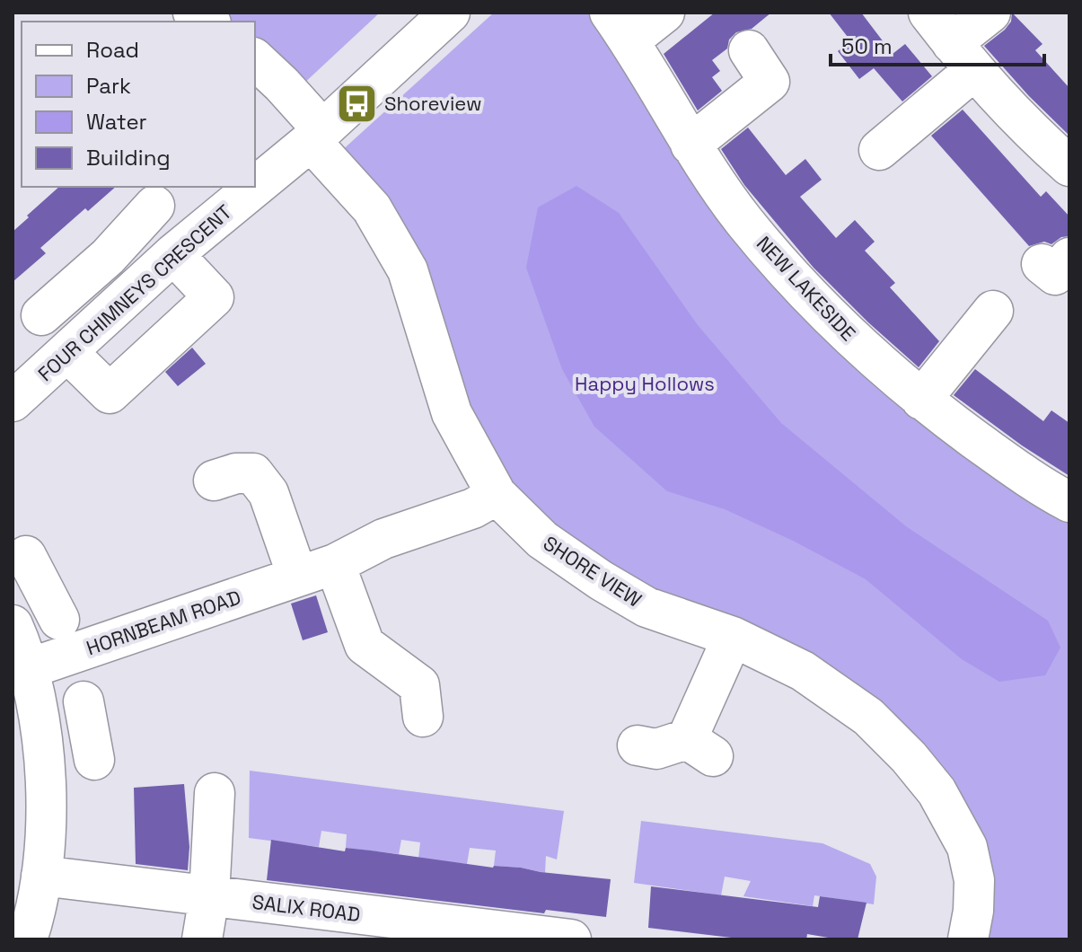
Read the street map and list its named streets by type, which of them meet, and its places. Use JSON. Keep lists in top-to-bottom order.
{
  "streets": {
    "street": [
      "NEW LAKESIDE",
      "FOUR CHIMNEYS CRESCENT",
      "SHORE VIEW",
      "HORNBEAM ROAD",
      "SALIX ROAD"
    ]
  },
  "crossings": [
    ["FOUR CHIMNEYS CRESCENT", "SHORE VIEW"],
    ["SHORE VIEW", "HORNBEAM ROAD"]
  ],
  "parks": ["Happy Hollows"],
  "places": {
    "bus stop": ["Shoreview"]
  },
  "legend": [
    "Road",
    "Park",
    "Water",
    "Building"
  ],
  "scale_bar": "50 m"
}
